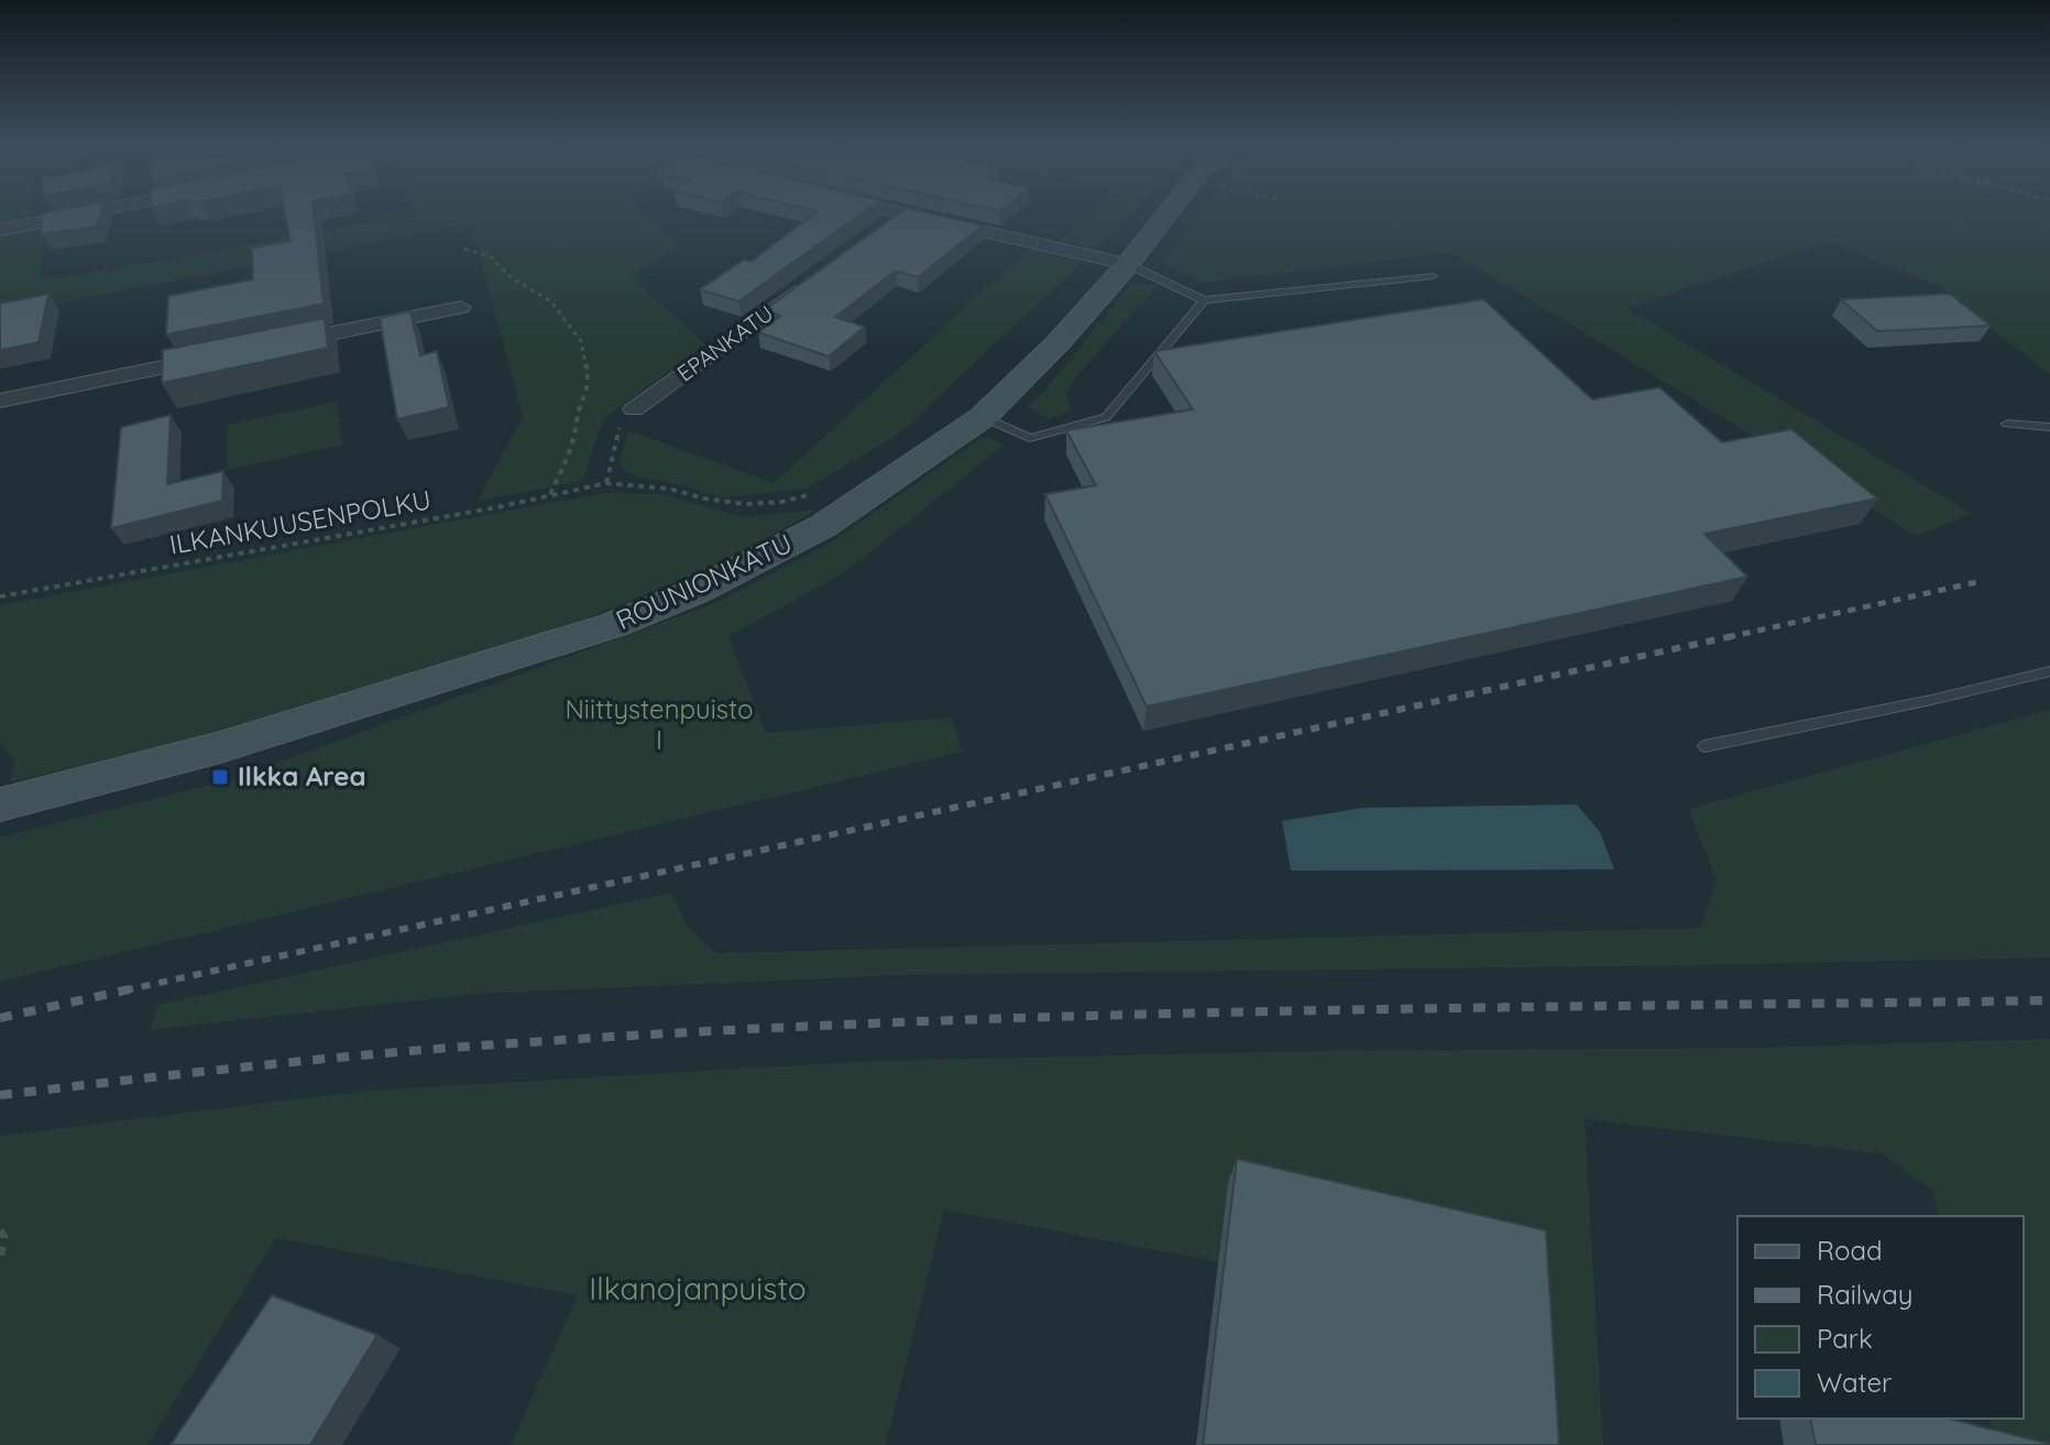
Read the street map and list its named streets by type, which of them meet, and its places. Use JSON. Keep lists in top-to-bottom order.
{
  "streets": {
    "main road": ["ROUNIONKATU"],
    "street": ["EPANKATU"],
    "path": ["ILKANKUUSENPOLKU"]
  },
  "parks": ["Niittystenpuisto I", "Ilkanojanpuisto"],
  "places": {
    "transit": ["Ilkka Area"]
  },
  "legend": [
    "Road",
    "Railway",
    "Park",
    "Water"
  ]
}
